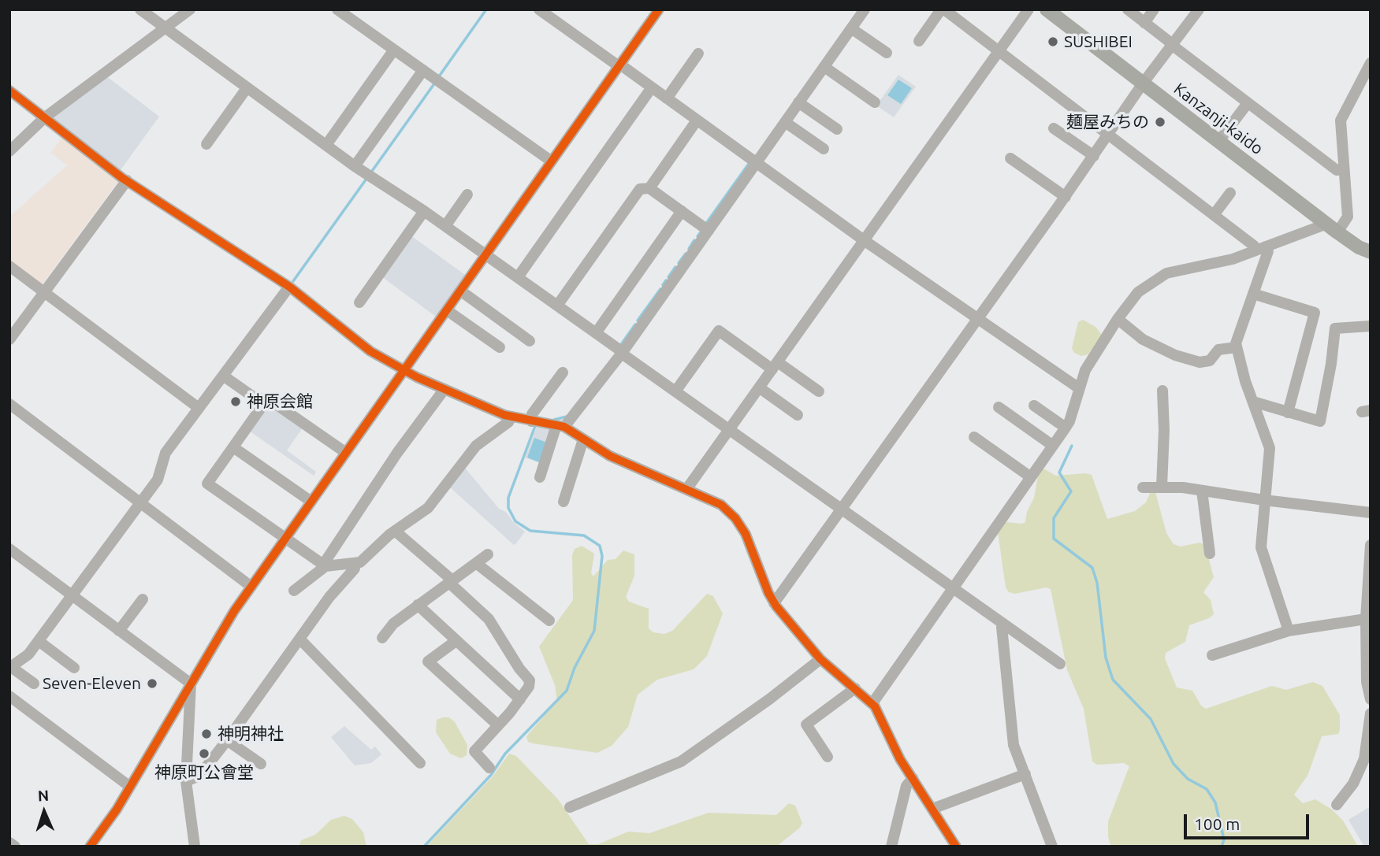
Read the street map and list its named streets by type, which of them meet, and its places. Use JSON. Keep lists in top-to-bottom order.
{
  "streets": {
    "main road": ["Kanzanji-kaido"]
  },
  "places": [
    "SUSHIBEI",
    "麺屋みちの",
    "神原会館",
    "Seven-Eleven",
    "神明神社",
    "神原町公會堂"
  ],
  "scale_bar": "100 m",
  "north": "top"
}
